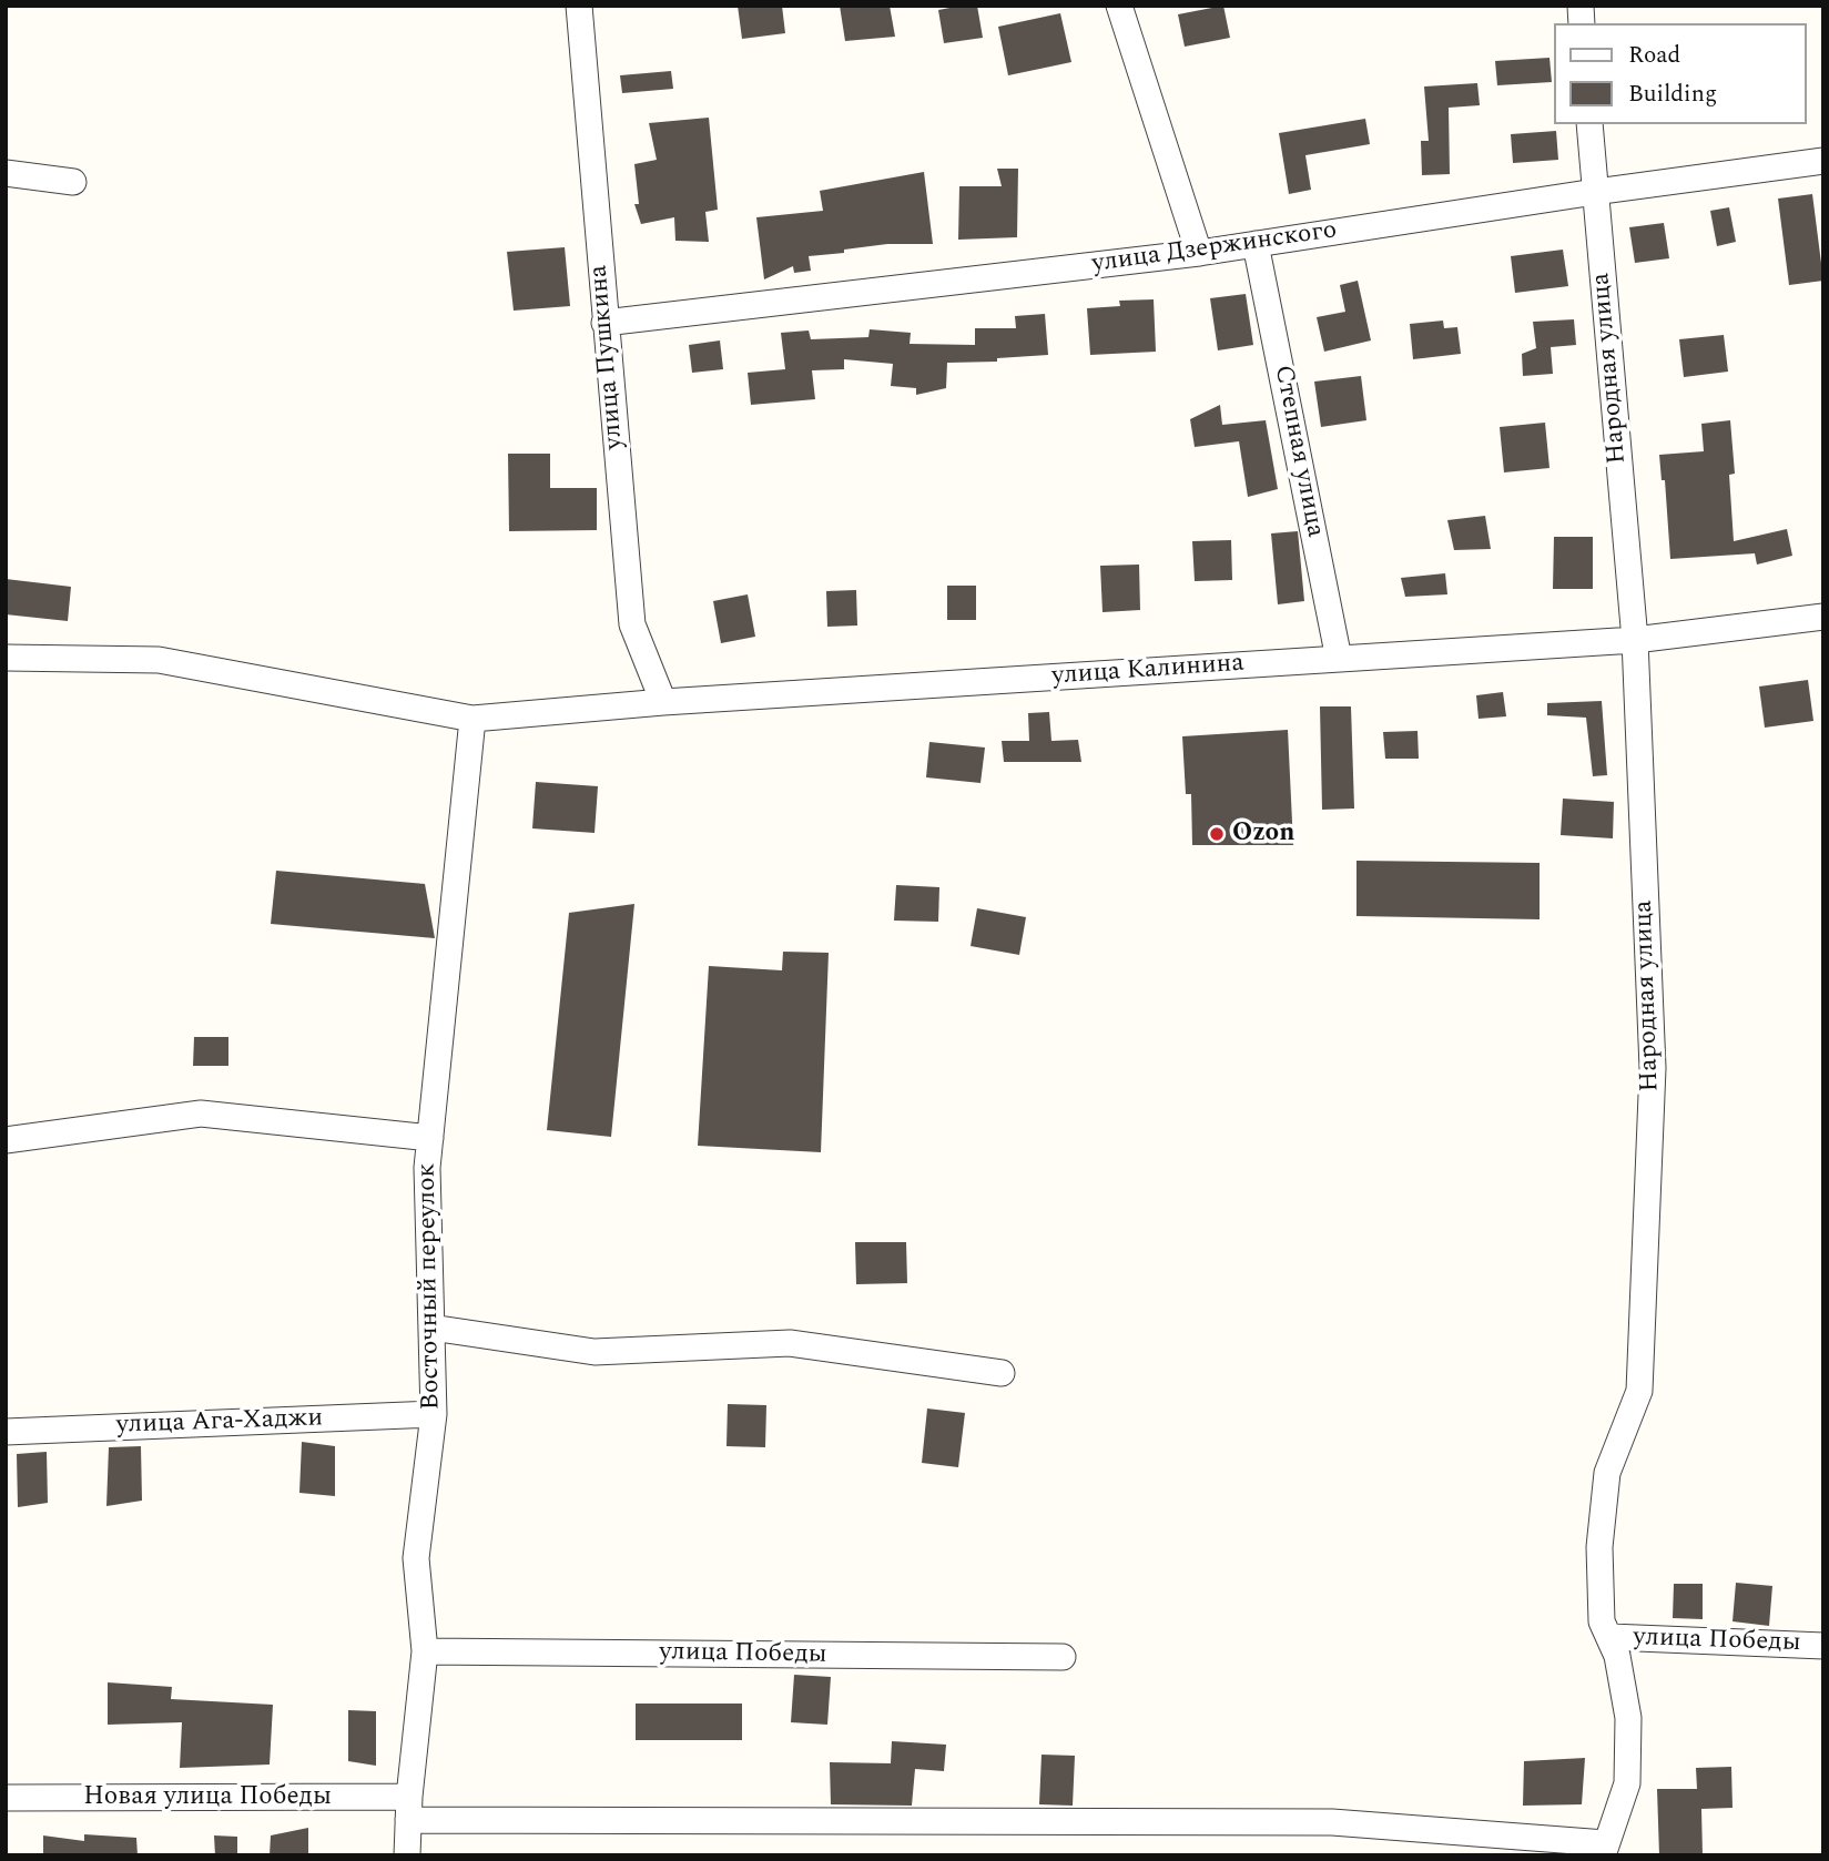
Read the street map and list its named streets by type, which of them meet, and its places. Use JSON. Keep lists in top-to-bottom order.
{
  "streets": {
    "street": [
      "улица Дзержинского",
      "улица Пушкина",
      "Народная улица",
      "Степная улица",
      "улица Калинина",
      "Восточный переулок",
      "улица Ага-Хаджи",
      "улица Победы",
      "Новая улица Победы"
    ]
  },
  "crossings": [
    ["улица Дзержинского", "улица Пушкина"],
    ["улица Дзержинского", "Народная улица"],
    ["улица Дзержинского", "Степная улица"],
    ["улица Пушкина", "улица Калинина"],
    ["Народная улица", "улица Калинина"],
    ["Народная улица", "улица Победы"],
    ["Народная улица", "Новая улица Победы"],
    ["Степная улица", "улица Калинина"],
    ["улица Калинина", "Восточный переулок"],
    ["Восточный переулок", "улица Ага-Хаджи"],
    ["Восточный переулок", "улица Победы"],
    ["Восточный переулок", "Новая улица Победы"]
  ],
  "places": ["Ozon"],
  "legend": ["Road", "Building"]
}
